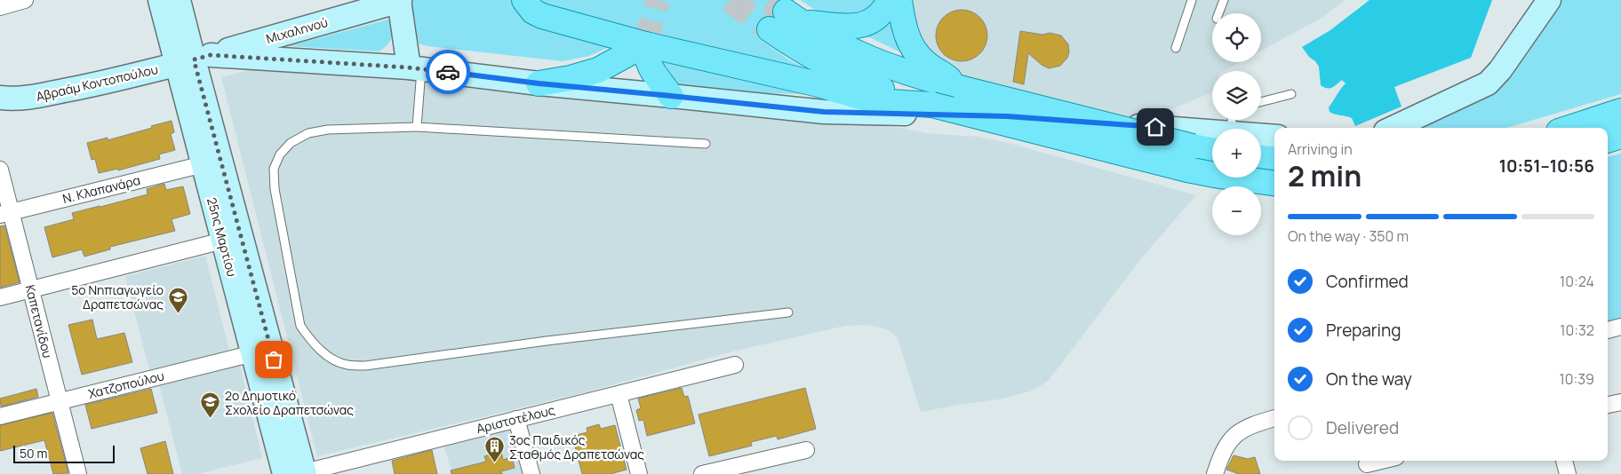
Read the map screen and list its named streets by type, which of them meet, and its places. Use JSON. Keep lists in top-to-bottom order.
{
  "streets": {
    "street": [
      "Μιχαληνού",
      "Αβραάμ Κοντοπούλου",
      "Ν. Κλαπανάρα",
      "25ης Μαρτίου",
      "Καπετανίδου",
      "Χατζοπούλου",
      "Αριστοτέλους"
    ]
  },
  "crossings": [
    ["Μιχαληνού", "Αβραάμ Κοντοπούλου"],
    ["Μιχαληνού", "25ης Μαρτίου"],
    ["Αβραάμ Κοντοπούλου", "25ης Μαρτίου"],
    ["Ν. Κλαπανάρα", "25ης Μαρτίου"],
    ["Ν. Κλαπανάρα", "Καπετανίδου"],
    ["25ης Μαρτίου", "Χατζοπούλου"],
    ["25ης Μαρτίου", "Αριστοτέλους"],
    ["Καπετανίδου", "Χατζοπούλου"]
  ],
  "places": {
    "school or university": ["5ο Νηπιαγωγείο Δραπετσώνας", "2ο Δημοτικό Σχολείο Δραπετσώνας"],
    "building": ["3ος Παιδικός Σταθμός Δραπετσώνας"]
  },
  "scale_bar": "50 m",
  "page": {
    "map_buttons": ["+", "−"],
    "heading": ["2 min", "Arriving in", "10:51–10:56"],
    "bar": "On the way · 350 m",
    "list": [
      ["Confirmed", "10:24"],
      ["Preparing", "10:32"],
      ["On the way", "10:39"],
      "Delivered"
    ],
    "scale": "50 m"
  }
}
